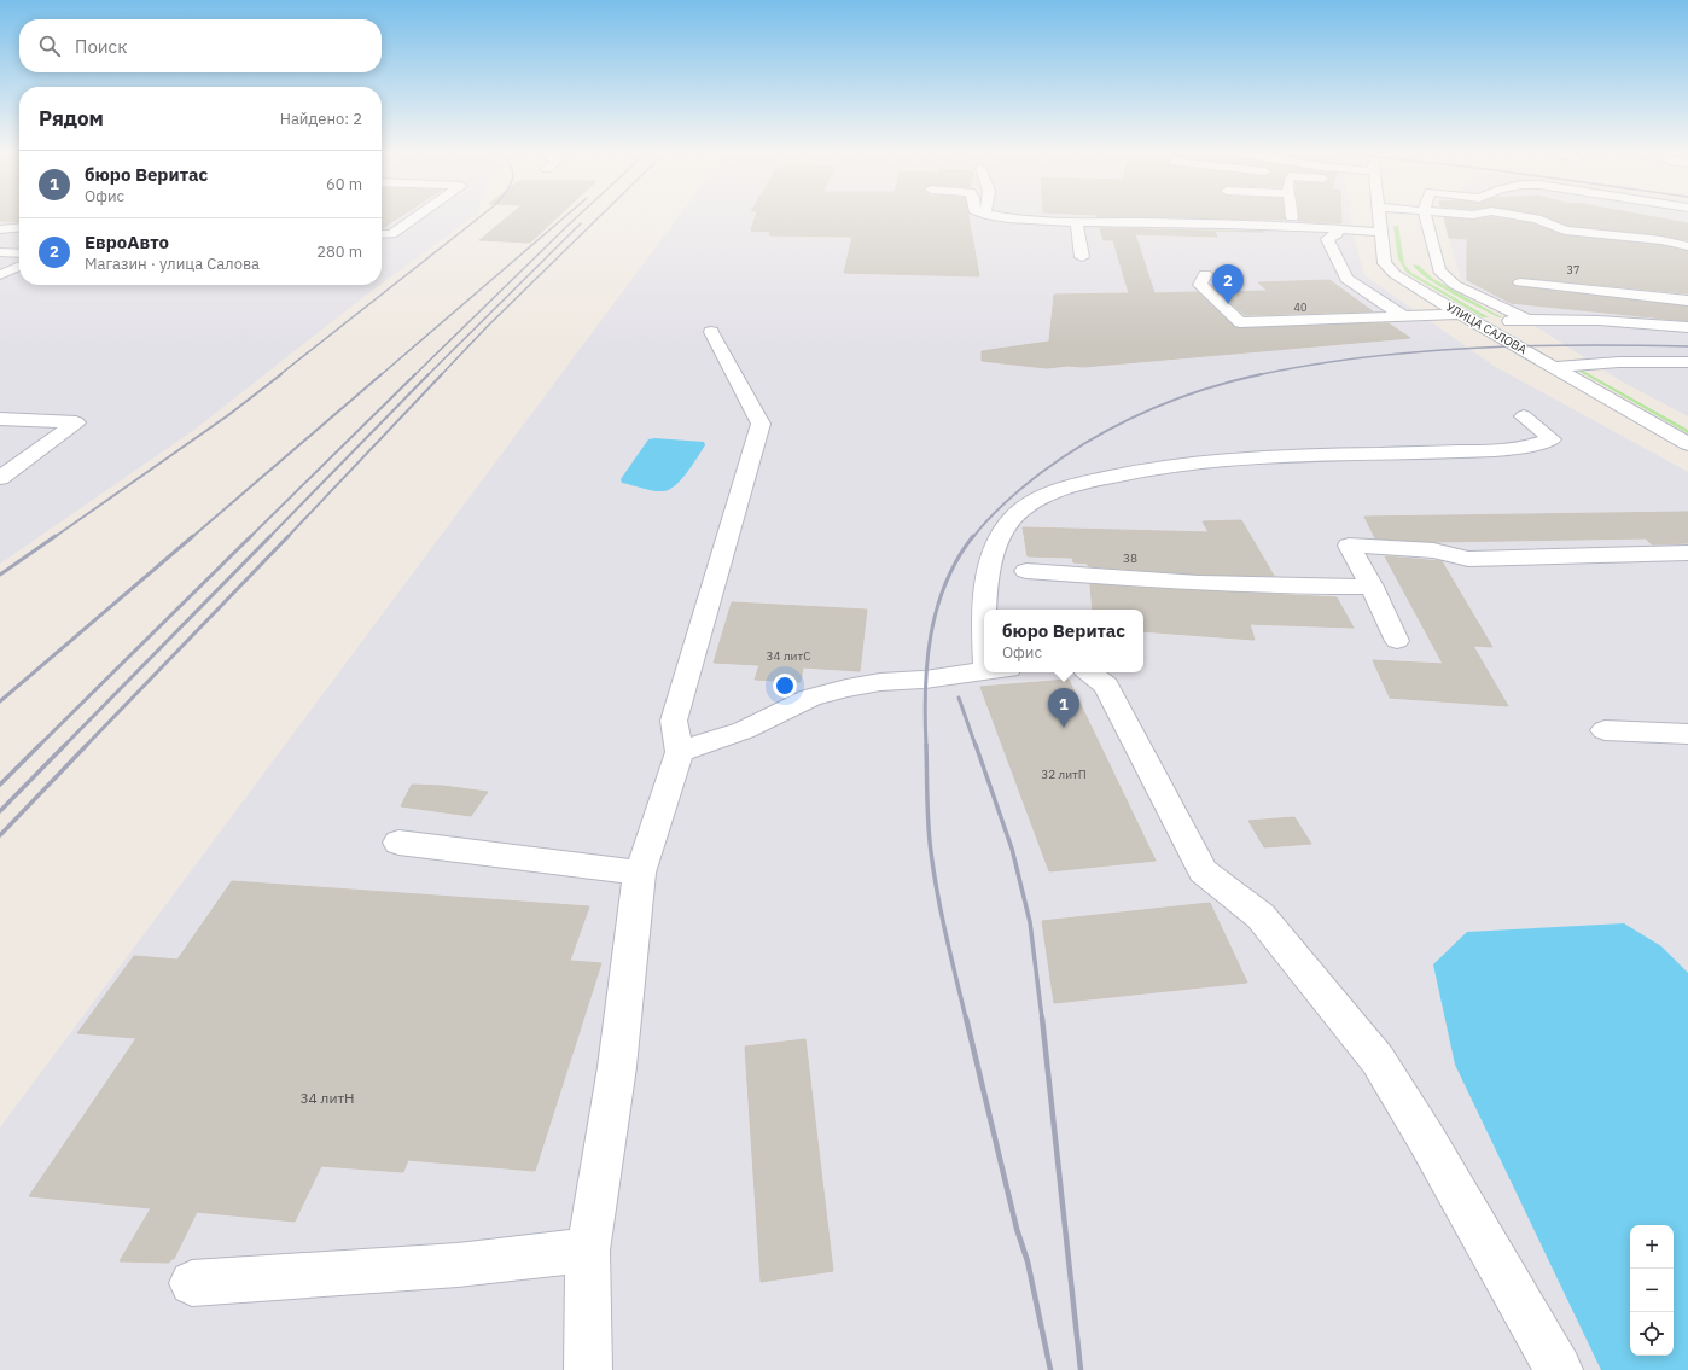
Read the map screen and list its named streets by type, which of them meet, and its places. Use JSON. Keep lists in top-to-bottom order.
{
  "streets": {
    "street": ["УЛИЦА САЛОВА"]
  },
  "house_numbers": [
    "37",
    "40",
    "38",
    "34 литС",
    "32 литП",
    "34 литН"
  ],
  "page": {
    "search": "Поиск",
    "heading": ["Рядом", "Найдено: 2"],
    "list": [
      {
        "mark": "1",
        "name": "бюро Веритас",
        "note": "Офис",
        "value": "60 m"
      },
      {
        "mark": "2",
        "name": "ЕвроАвто",
        "note": "Магазин · улица Салова",
        "value": "280 m"
      }
    ],
    "pins": ["2", "1"],
    "popup": ["бюро Веритас", "Офис"],
    "map_buttons": ["+", "−"]
  }
}
